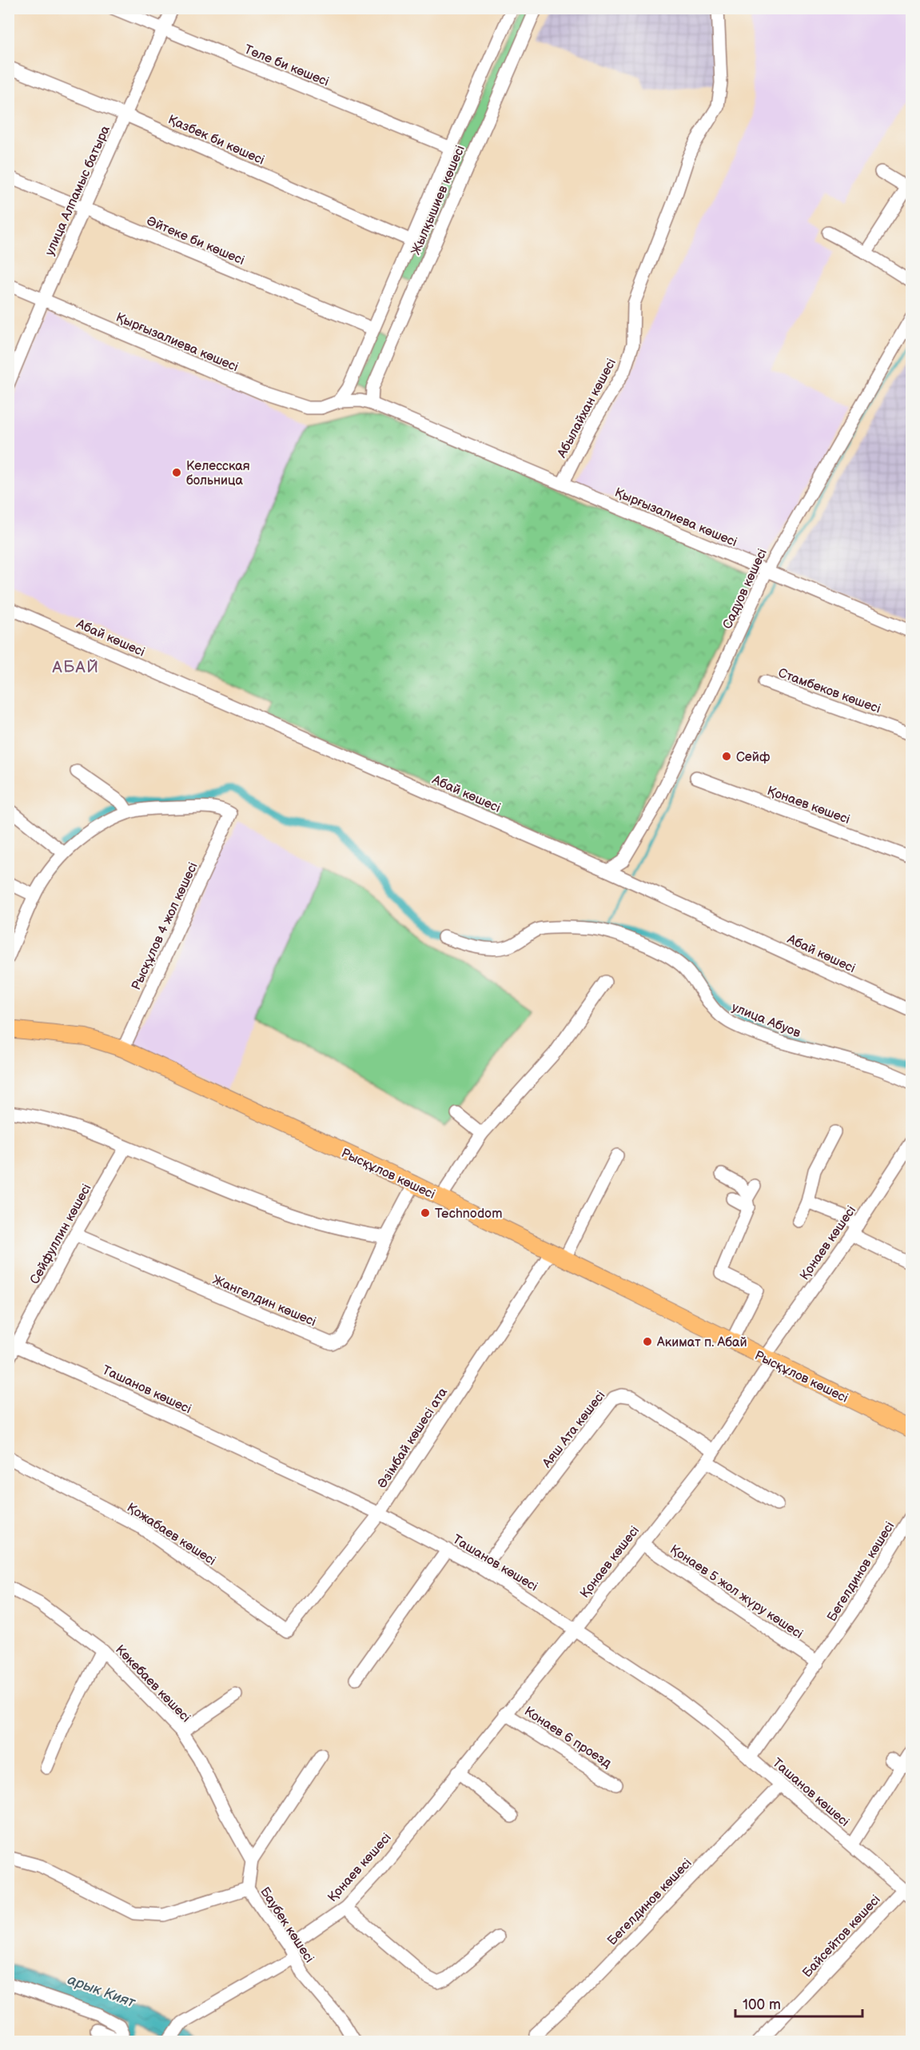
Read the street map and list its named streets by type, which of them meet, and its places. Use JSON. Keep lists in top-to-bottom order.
{
  "streets": {
    "main road": ["Рысқұлов көшесі"],
    "street": [
      "Төле би көшесі",
      "Қазбек би көшесі",
      "улица Алпамыс батыра",
      "Жылқышиев көшесі",
      "Әйтеке би көшесі",
      "Қырғызалиева көшесі",
      "Абылайхан көшесі",
      "Садуов көшесі",
      "Абай көшесі",
      "Стамбеков көшесі",
      "Қонаев көшесі",
      "Рысқұлов 4 жол көшесі",
      "улица Абуов",
      "Сейфуллин көшесі",
      "Жангелдин көшесі",
      "Ташанов көшесі",
      "Аяш Ата көшесі",
      "Әзімбай көшесі ата",
      "Қожабаев көшесі",
      "Бегелдинов көшесі",
      "Қонаев 5 жол жүру көшесі",
      "Көкебаев көшесі",
      "Конаев 6 проезд",
      "Баубек көшесі",
      "Байсейтов көшесі"
    ]
  },
  "crossings": [
    ["Төле би көшесі", "улица Алпамыс батыра"],
    ["Төле би көшесі", "Жылқышиев көшесі"],
    ["Қазбек би көшесі", "улица Алпамыс батыра"],
    ["Қазбек би көшесі", "Жылқышиев көшесі"],
    ["улица Алпамыс батыра", "Әйтеке би көшесі"],
    ["улица Алпамыс батыра", "Қырғызалиева көшесі"],
    ["Жылқышиев көшесі", "Әйтеке би көшесі"],
    ["Жылқышиев көшесі", "Қырғызалиева көшесі"],
    ["Қырғызалиева көшесі", "Абылайхан көшесі"],
    ["Қырғызалиева көшесі", "Садуов көшесі"],
    ["Садуов көшесі", "Абай көшесі"],
    ["Қонаев көшесі", "Рысқұлов көшесі"],
    ["Қонаев көшесі", "Ташанов көшесі"],
    ["Қонаев көшесі", "Аяш Ата көшесі"],
    ["Қонаев көшесі", "Қонаев 5 жол жүру көшесі"],
    ["Қонаев көшесі", "Конаев 6 проезд"],
    ["Қонаев көшесі", "Баубек көшесі"],
    ["Рысқұлов 4 жол көшесі", "Рысқұлов көшесі"],
    ["Рысқұлов көшесі", "Жангелдин көшесі"],
    ["Рысқұлов көшесі", "Әзімбай көшесі ата"],
    ["Сейфуллин көшесі", "Жангелдин көшесі"],
    ["Сейфуллин көшесі", "Ташанов көшесі"],
    ["Ташанов көшесі", "Аяш Ата көшесі"],
    ["Ташанов көшесі", "Әзімбай көшесі ата"],
    ["Ташанов көшесі", "Бегелдинов көшесі"],
    ["Ташанов көшесі", "Байсейтов көшесі"],
    ["Әзімбай көшесі ата", "Қожабаев көшесі"],
    ["Бегелдинов көшесі", "Қонаев 5 жол жүру көшесі"]
  ],
  "districts": ["АБАЙ"],
  "water": ["арык Кият"],
  "places": [
    "Келесская больница",
    "Сейф",
    "Technodom",
    "Акимат п. Абай"
  ],
  "scale_bar": "100 m"
}
